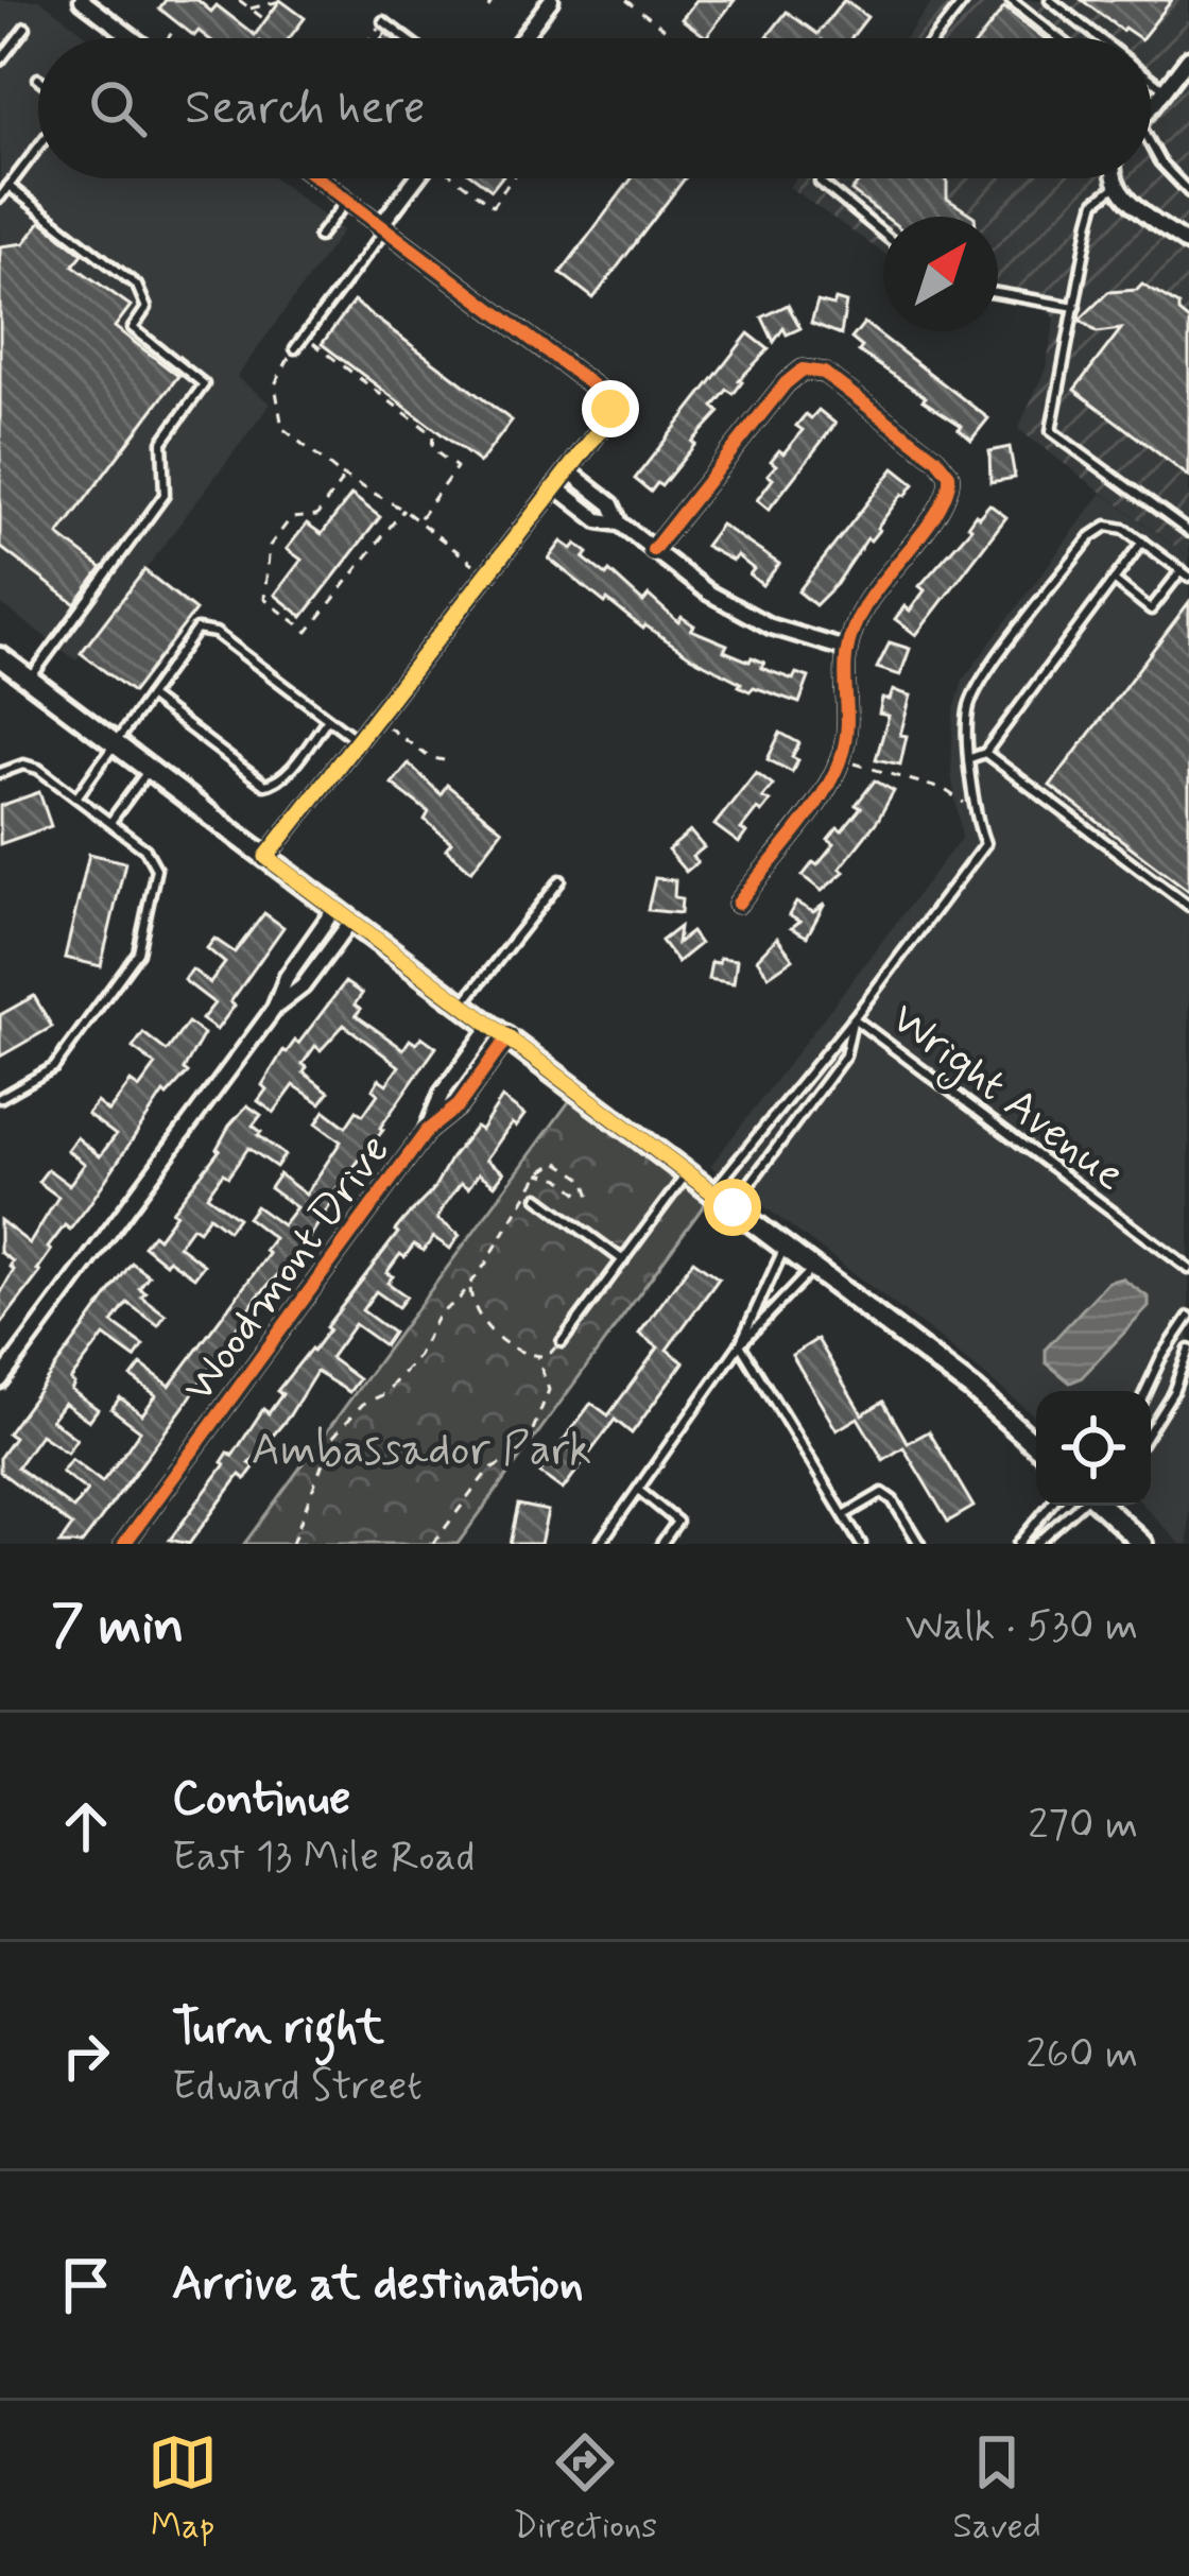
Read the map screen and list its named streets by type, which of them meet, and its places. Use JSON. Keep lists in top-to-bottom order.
{
  "streets": {
    "street": ["Woodmont Drive"],
    "lane": ["Wright Avenue"]
  },
  "parks": ["Ambassador Park"],
  "north": "top right",
  "page": {
    "search": "Search here",
    "heading": ["7 min", "Walk · 530 m"],
    "list": [
      ["Continue", "East 13 Mile Road", "270 m"],
      ["Turn right", "Edward Street", "260 m"],
      "Arrive at destination"
    ],
    "nav": ["Map", "Directions", "Saved"]
  }
}
